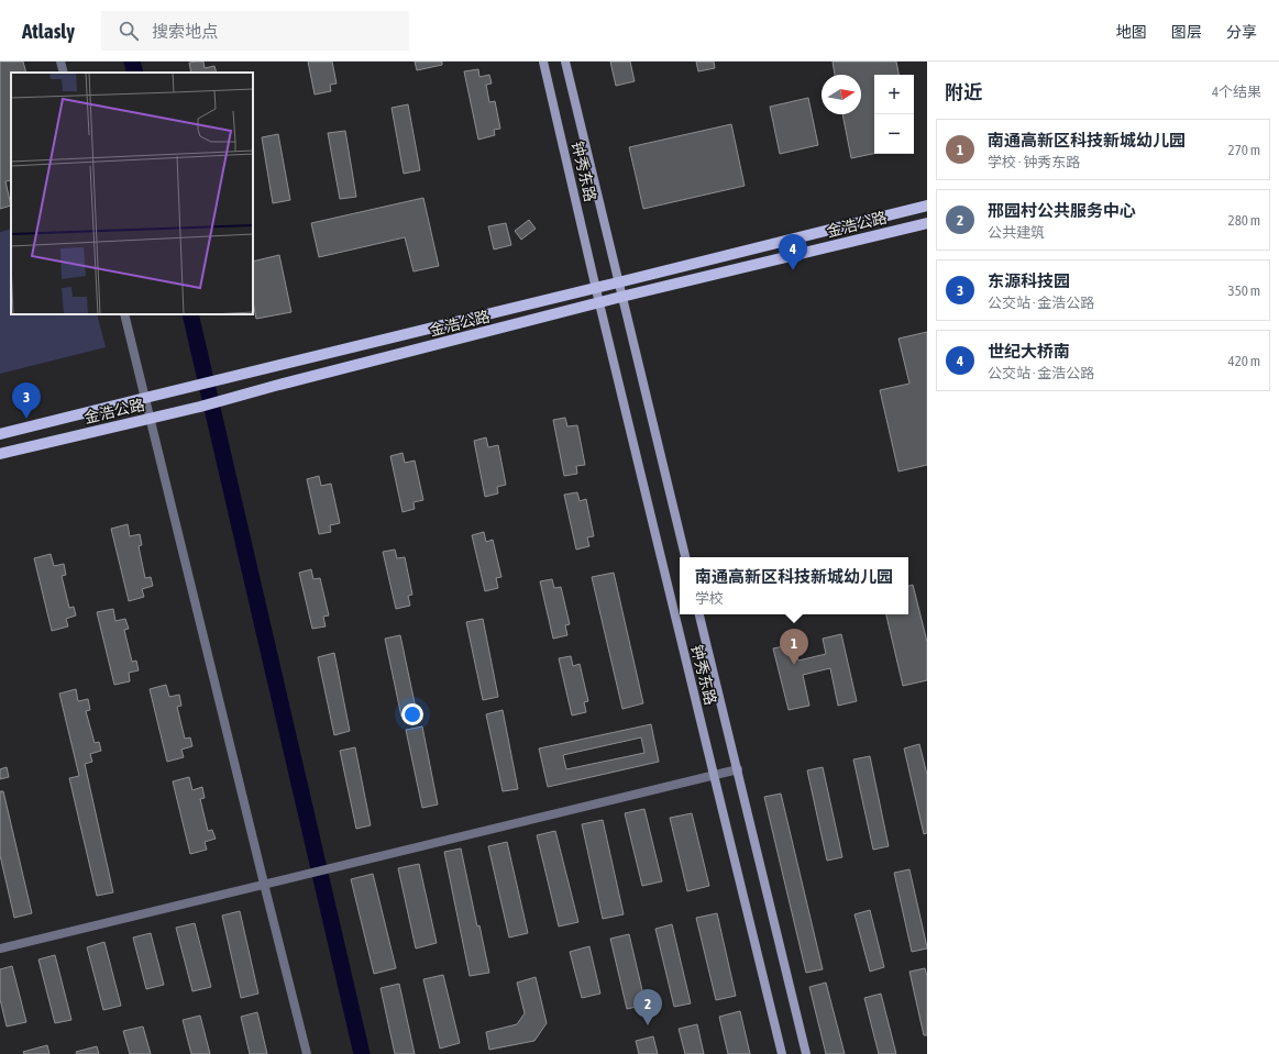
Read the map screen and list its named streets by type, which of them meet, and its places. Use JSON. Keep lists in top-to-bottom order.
{
  "streets": {
    "main road": ["钟秀东路", "金浩公路"]
  },
  "crossings": [
    ["钟秀东路", "金浩公路"]
  ],
  "north": "right",
  "page": {
    "header": "Atlasly",
    "search": "搜索地点",
    "nav": ["地图", "图层", "分享"],
    "heading": ["附近", "4个结果"],
    "map_buttons": ["+", "−"],
    "list": [
      {
        "mark": "1",
        "name": "南通高新区科技新城幼儿园",
        "note": "学校 · 钟秀东路",
        "value": "270 m"
      },
      {
        "mark": "2",
        "name": "邢园村公共服务中心",
        "note": "公共建筑",
        "value": "280 m"
      },
      {
        "mark": "3",
        "name": "东源科技园",
        "note": "公交站 · 金浩公路",
        "value": "350 m"
      },
      {
        "mark": "4",
        "name": "世纪大桥南",
        "note": "公交站 · 金浩公路",
        "value": "420 m"
      }
    ],
    "pins": [
      "4",
      "3",
      "1",
      "2"
    ],
    "popup": ["南通高新区科技新城幼儿园", "学校"]
  }
}
